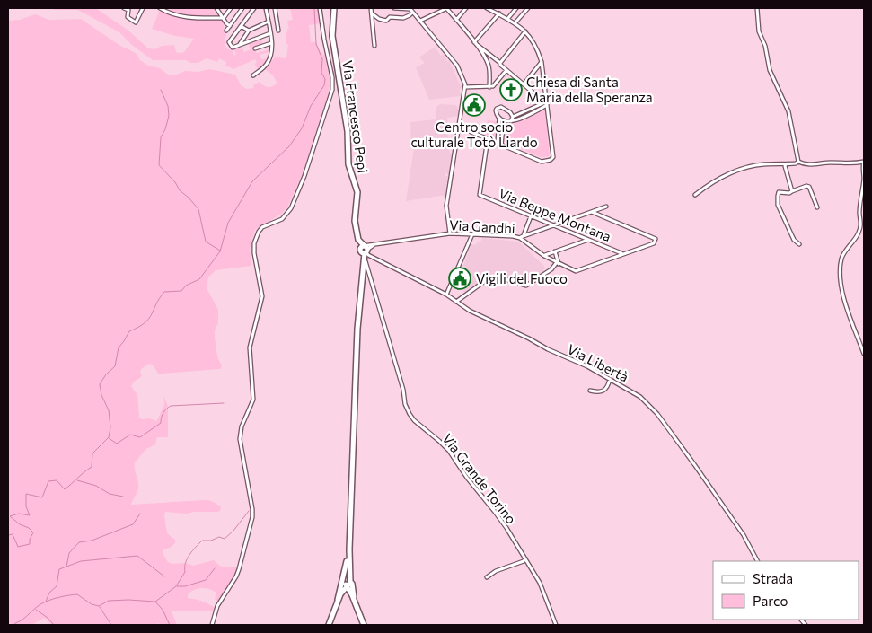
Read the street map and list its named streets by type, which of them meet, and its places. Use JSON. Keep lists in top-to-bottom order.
{
  "streets": {
    "main road": ["Via Francesco Pepi"],
    "street": [
      "Via Beppe Montana",
      "Via Gandhi",
      "Via Libertà",
      "Via Grande Torino"
    ]
  },
  "crossings": [
    ["Via Francesco Pepi", "Via Gandhi"],
    ["Via Francesco Pepi", "Via Libertà"],
    ["Via Beppe Montana", "Via Gandhi"],
    ["Via Gandhi", "Via Libertà"]
  ],
  "places": {
    "church": ["Chiesa di Santa Maria della Speranza"],
    "public building": ["Centro socio culturale Totò Liardo", "Vigili del Fuoco"]
  },
  "legend": ["Strada", "Parco"]
}
